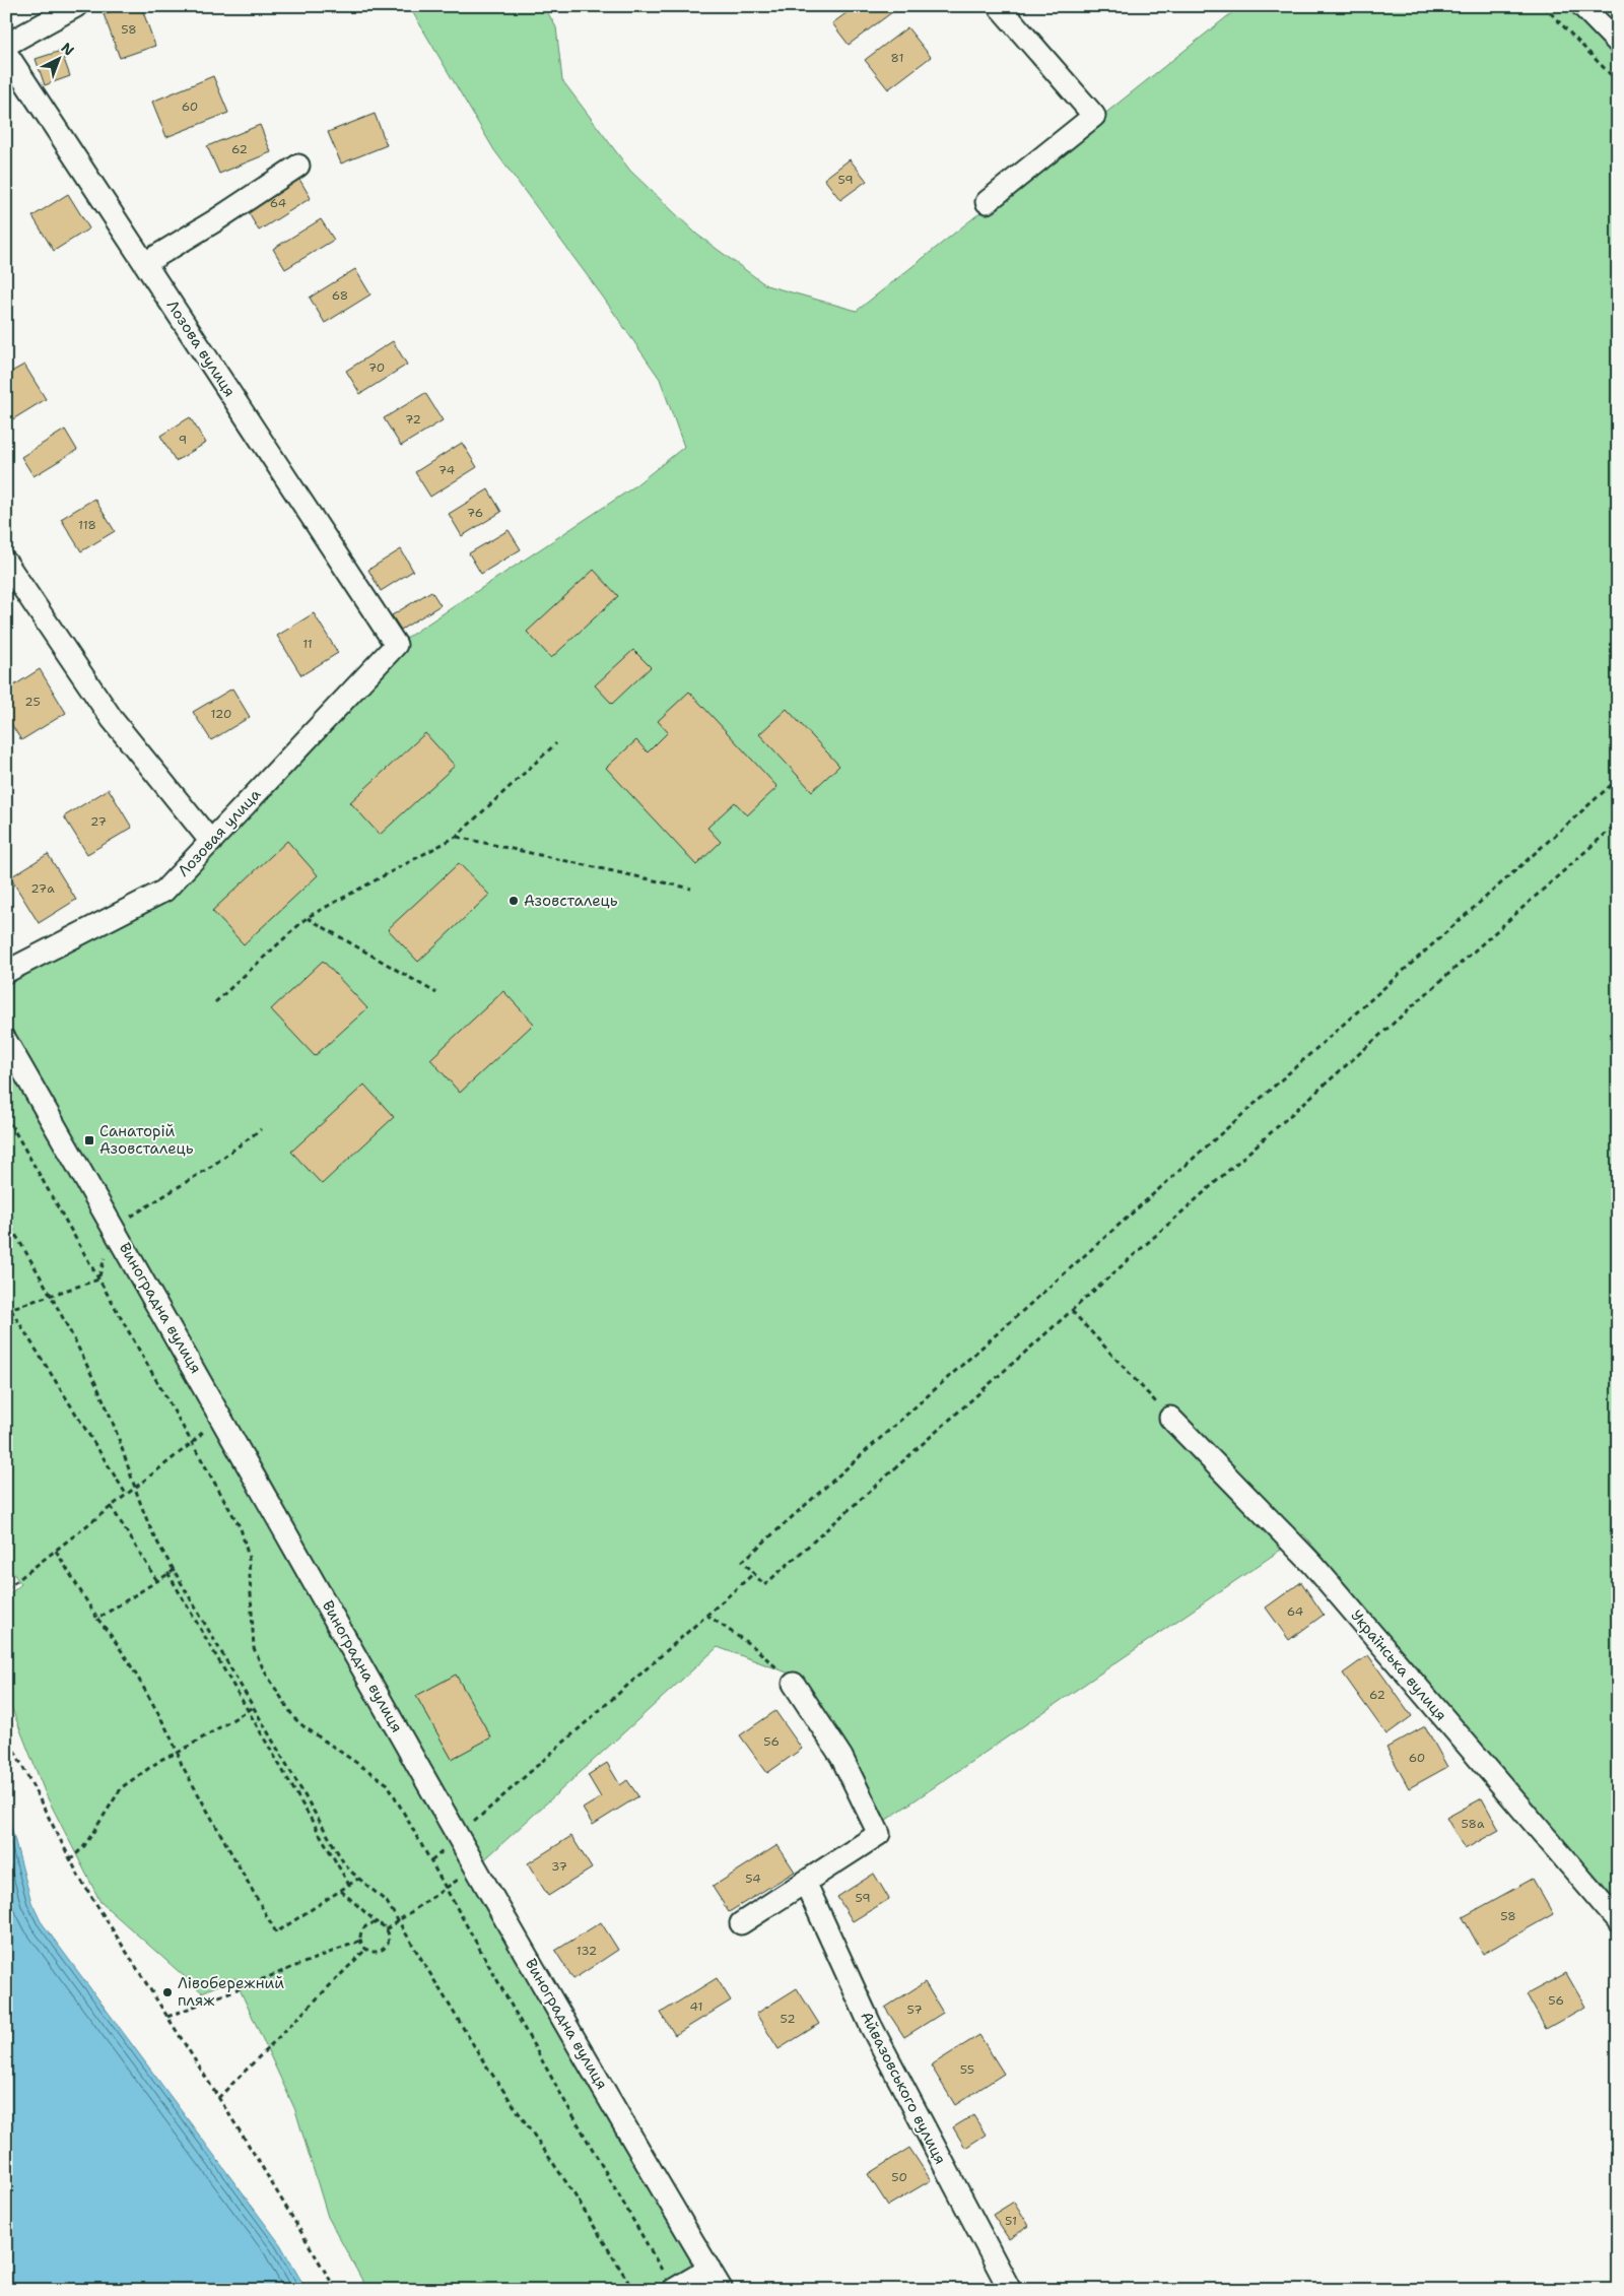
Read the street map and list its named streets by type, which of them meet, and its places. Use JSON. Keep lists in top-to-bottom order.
{
  "streets": {
    "street": [
      "Лозова вулиця",
      "Лозовая улица",
      "Виноградна вулиця",
      "Українська вулиця",
      "Айвазовського вулиця"
    ]
  },
  "crossings": [
    ["Лозова вулиця", "Лозовая улица"]
  ],
  "places": {
    "other": ["Азовсталець", "Лівобережний пляж"],
    "transit": ["Санаторій Азовсталець"]
  },
  "house_numbers": [
    "58",
    "81",
    "60",
    "62",
    "59",
    "64",
    "68",
    "70",
    "72",
    "9",
    "74",
    "76",
    "118",
    "11",
    "25",
    "120",
    "27",
    "27а",
    "64",
    "62",
    "56",
    "60",
    "58а",
    "37",
    "54",
    "59",
    "58",
    "132",
    "56",
    "41",
    "57",
    "52",
    "55",
    "50",
    "51"
  ],
  "north": "top right"
}
